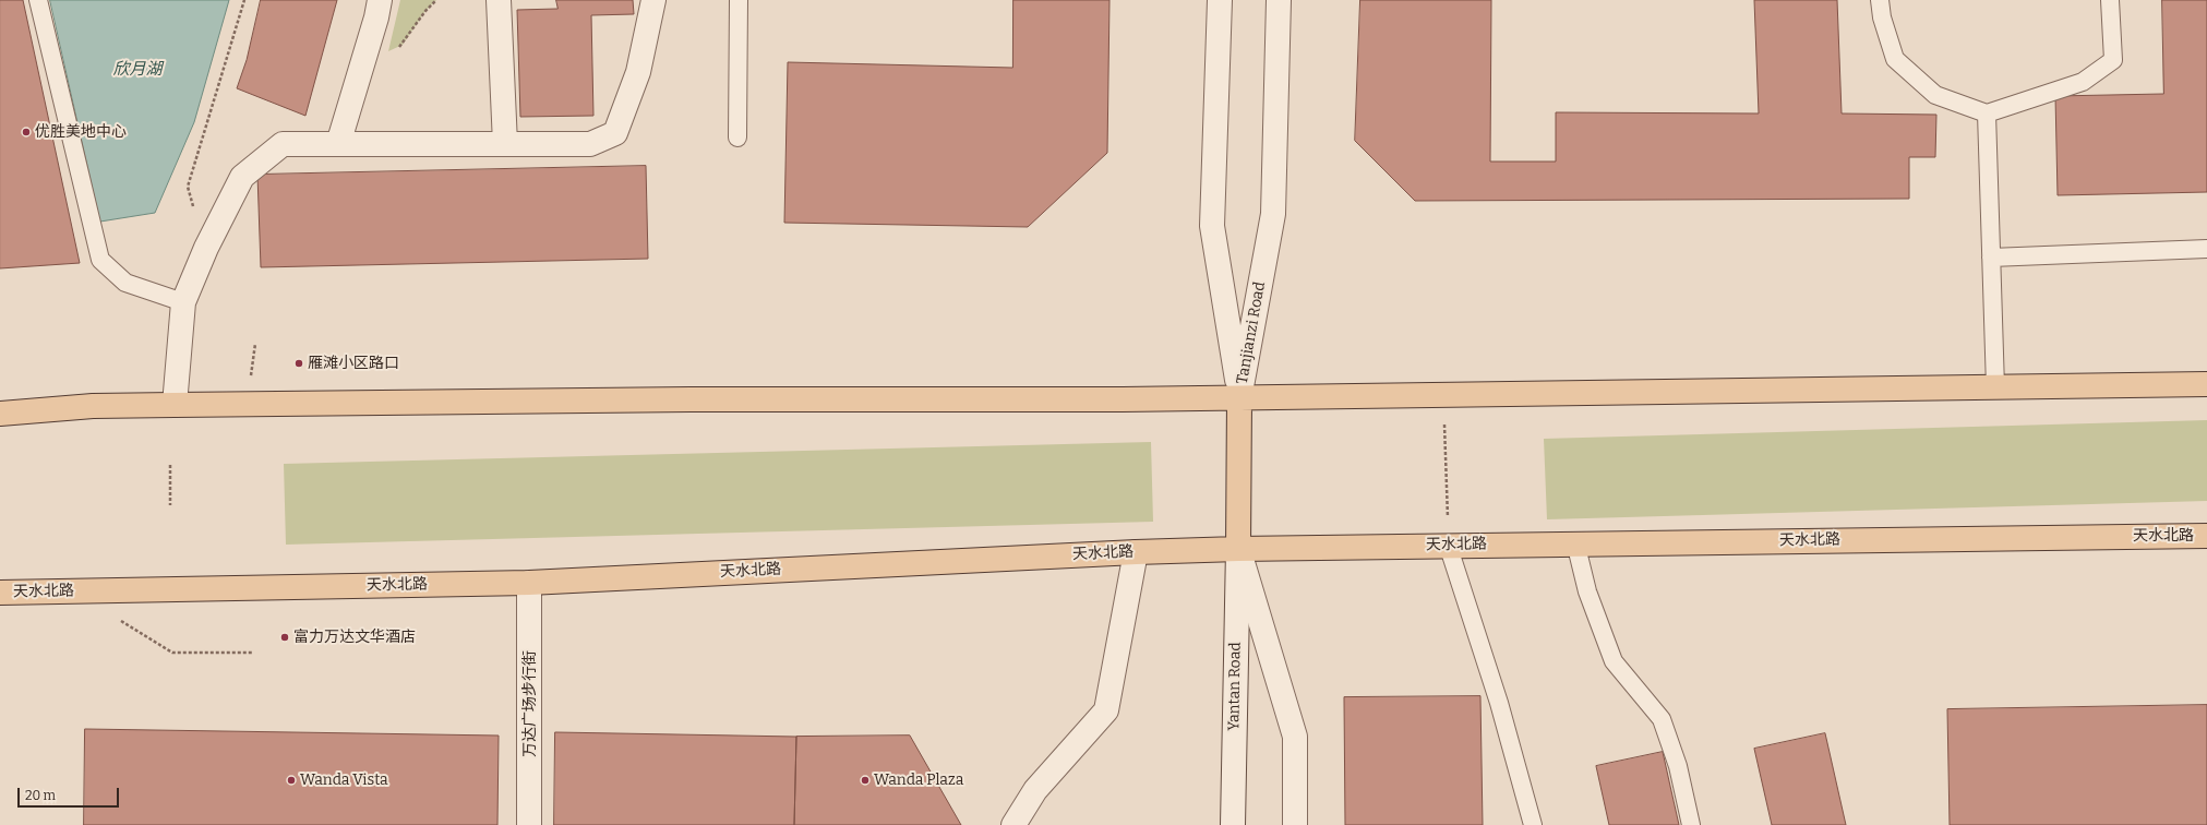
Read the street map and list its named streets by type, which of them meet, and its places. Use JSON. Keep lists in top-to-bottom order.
{
  "streets": {
    "main road": ["天水北路"],
    "street": ["Tanjianzi Road", "Yantan Road", "万达广场步行街"]
  },
  "crossings": [
    ["天水北路", "Yantan Road"],
    ["天水北路", "万达广场步行街"]
  ],
  "water": ["欣月湖"],
  "places": [
    "优胜美地中心",
    "雁滩小区路口",
    "富力万达文华酒店",
    "Wanda Vista",
    "Wanda Plaza"
  ],
  "scale_bar": "20 m"
}
